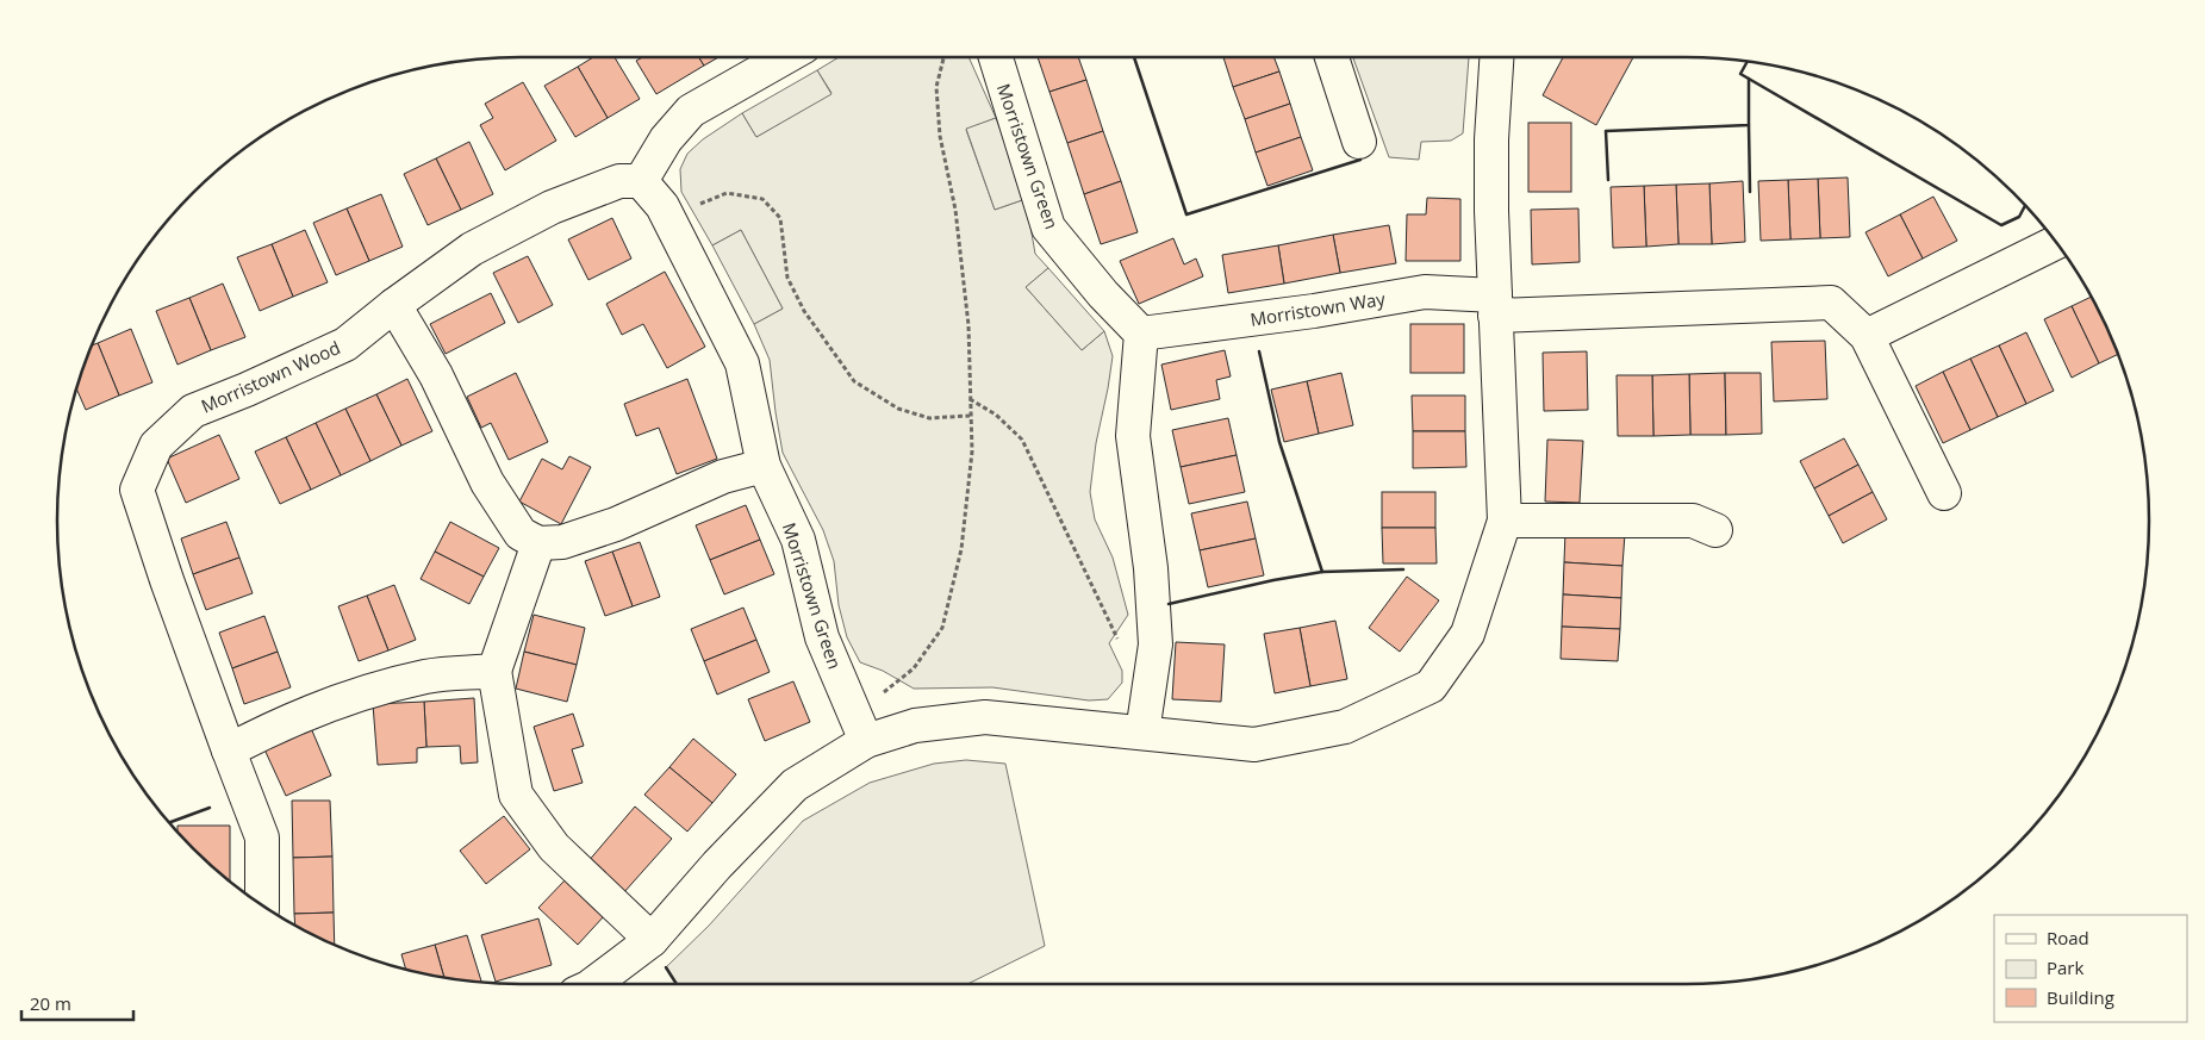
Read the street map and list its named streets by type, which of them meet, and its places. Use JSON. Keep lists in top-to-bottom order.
{
  "streets": {
    "street": ["Morristown Green", "Morristown Way", "Morristown Wood"]
  },
  "crossings": [
    ["Morristown Green", "Morristown Way"],
    ["Morristown Green", "Morristown Wood"]
  ],
  "legend": ["Road", "Park", "Building"],
  "scale_bar": "20 m"
}
